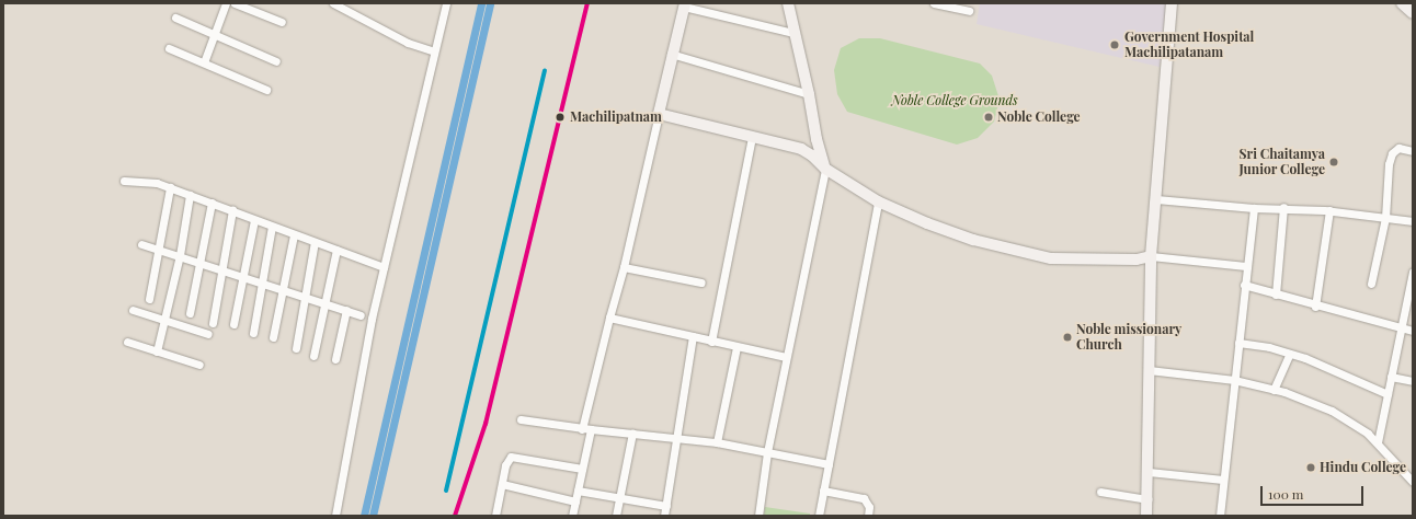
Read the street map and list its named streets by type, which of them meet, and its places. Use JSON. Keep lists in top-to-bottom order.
{
  "parks": ["Noble College Grounds"],
  "places": [
    "Government Hospital Machilipatanam",
    "Machilipatnam",
    "Noble College",
    "Sri Chaitamya Junior College",
    "Noble missionary Church",
    "Hindu College"
  ],
  "scale_bar": "100 m"
}
